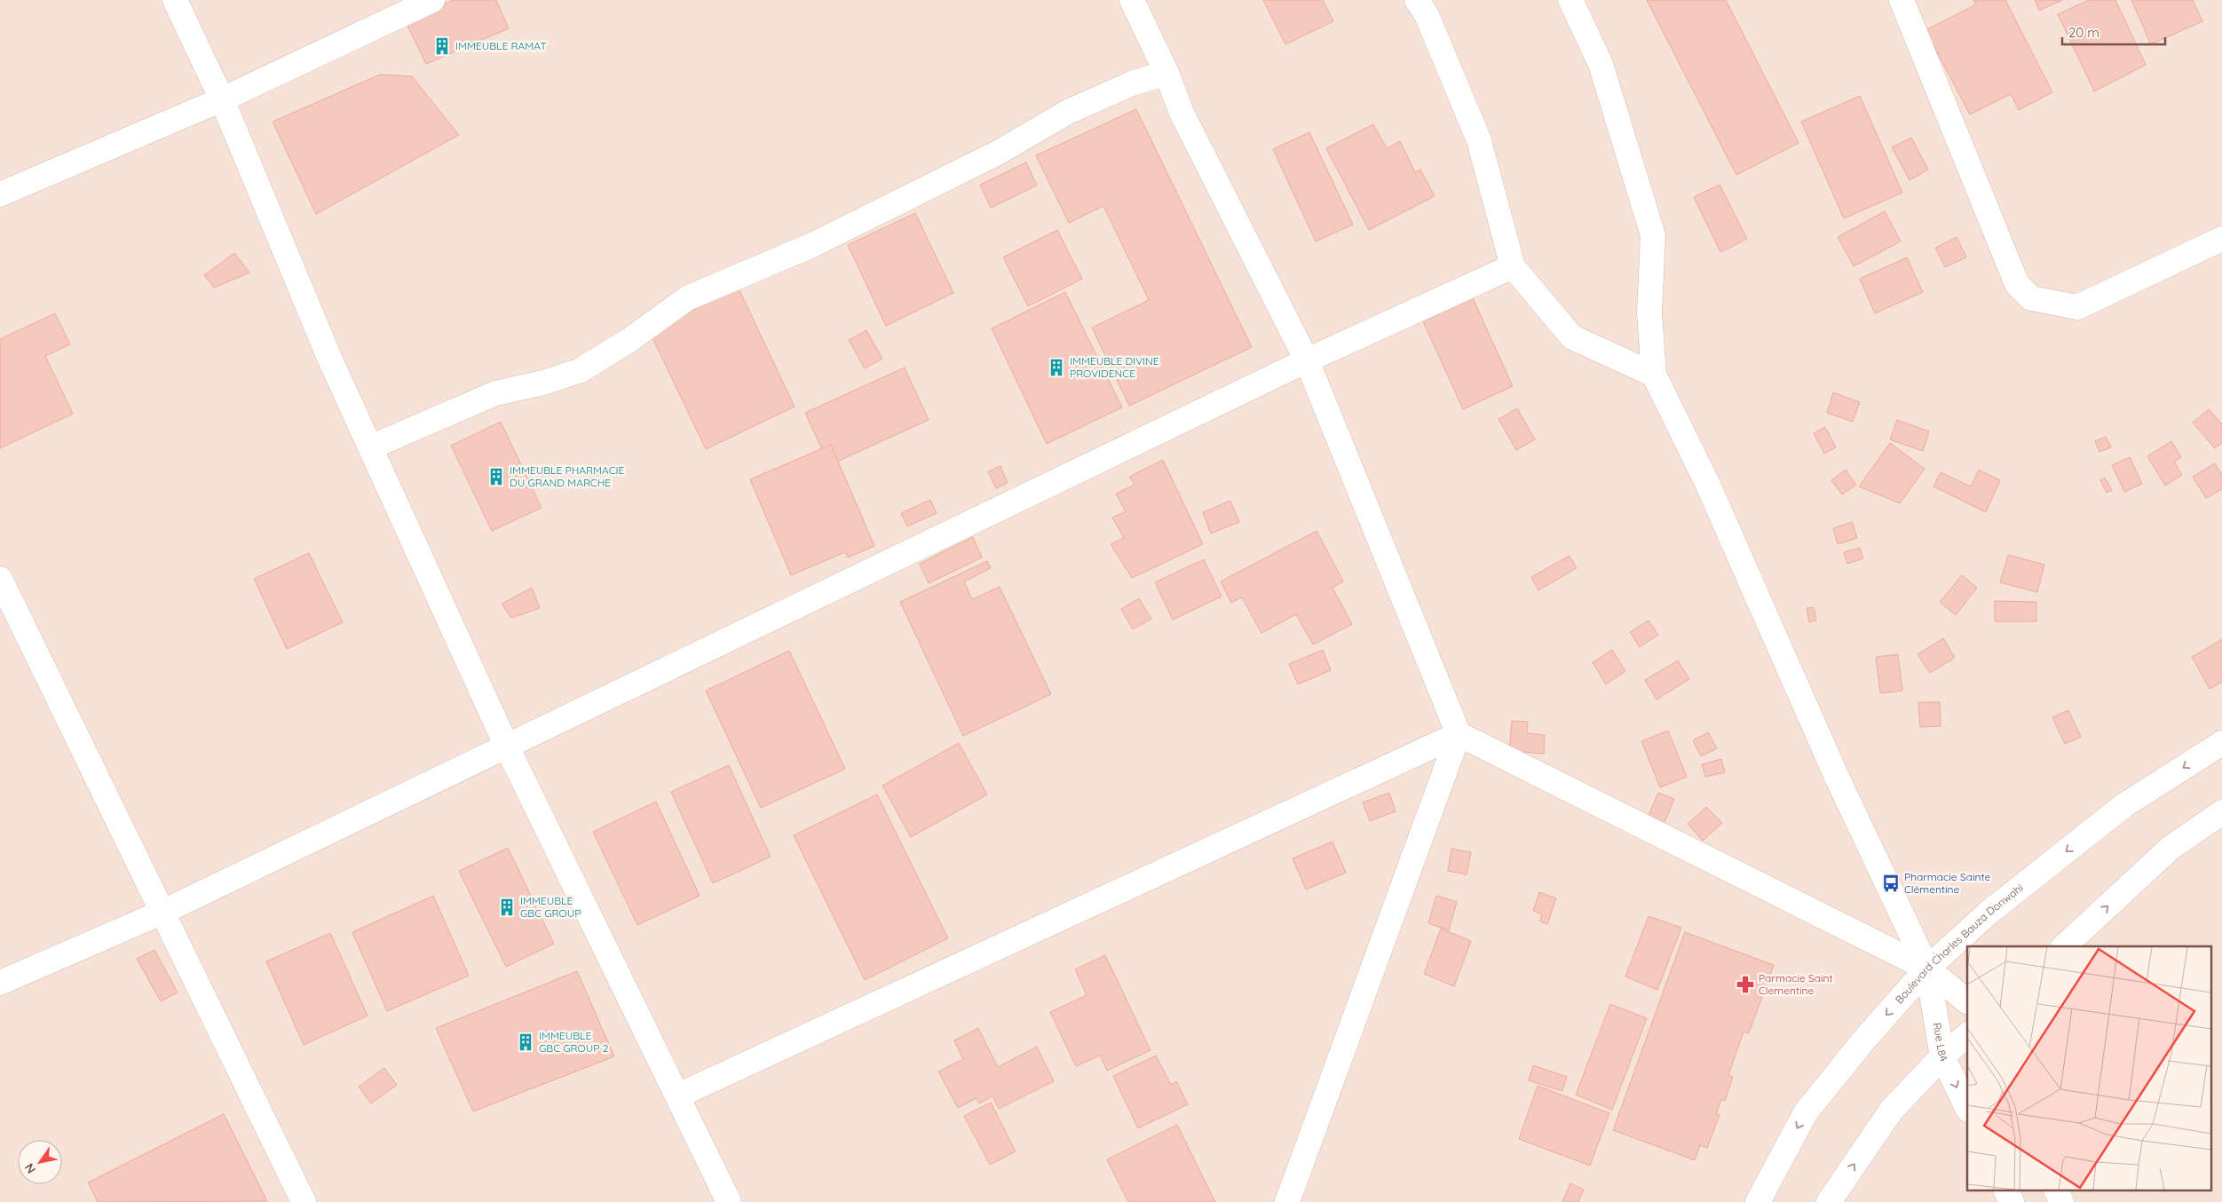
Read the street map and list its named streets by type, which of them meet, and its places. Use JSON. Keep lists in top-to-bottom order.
{
  "streets": {
    "street": ["Boulevard Charles Bauza Donwahi", "Rue L84"]
  },
  "crossings": [
    ["Boulevard Charles Bauza Donwahi", "Rue L84"]
  ],
  "one_way": ["Rue L84"],
  "places": {
    "building": [
      "IMMEUBLE RAMAT",
      "IMMEUBLE DIVINE PROVIDENCE",
      "IMMEUBLE PHARMACIE DU GRAND MARCHE",
      "IMMEUBLE GBC GROUP",
      "IMMEUBLE GBC GROUP 2"
    ],
    "bus stop": ["Pharmacie Sainte Clémentine"],
    "pharmacy": ["Parmacie Saint Clementine"]
  },
  "scale_bar": "20 m",
  "north": "bottom left"
}
